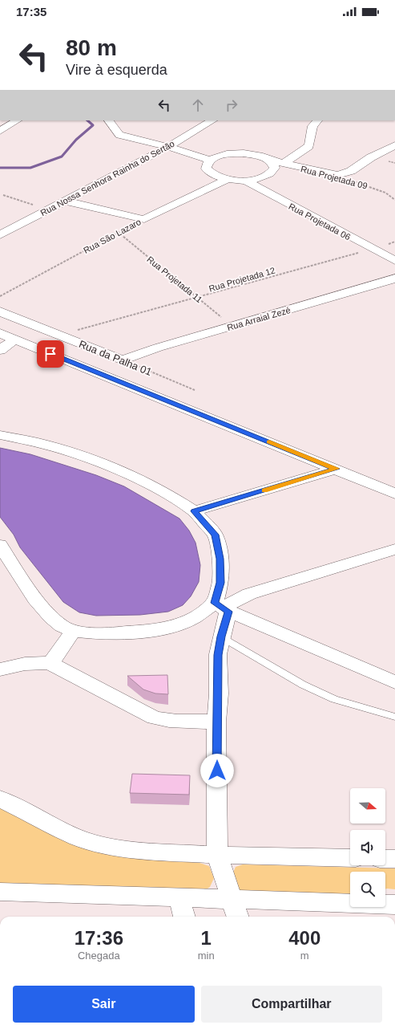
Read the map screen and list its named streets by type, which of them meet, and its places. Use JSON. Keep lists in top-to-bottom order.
{
  "streets": {
    "street": [
      "Rua Projetada 09",
      "Rua Nossa Senhora Rainha do Sertão",
      "Rua Projetada 06",
      "Rua São Lazaro",
      "Rua Arraial Zezé",
      "Rua da Palha 01"
    ],
    "path": ["Rua Projetada 11", "Rua Projetada 12"]
  },
  "crossings": [
    ["Rua Projetada 06", "Rua Projetada 12"],
    ["Rua São Lazaro", "Rua Projetada 11"],
    ["Rua Projetada 11", "Rua Projetada 12"],
    ["Rua Projetada 11", "Rua Arraial Zezé"],
    ["Rua Projetada 12", "Rua da Palha 01"],
    ["Rua Arraial Zezé", "Rua da Palha 01"]
  ],
  "north": "right",
  "page": {
    "status": "17:35",
    "turn": ["80 m", "Vire à esquerda"],
    "eta": [
      "17:36",
      "Chegada",
      "1",
      "min",
      "400",
      "m"
    ],
    "buttons": ["Sair", "Compartilhar"]
  }
}
